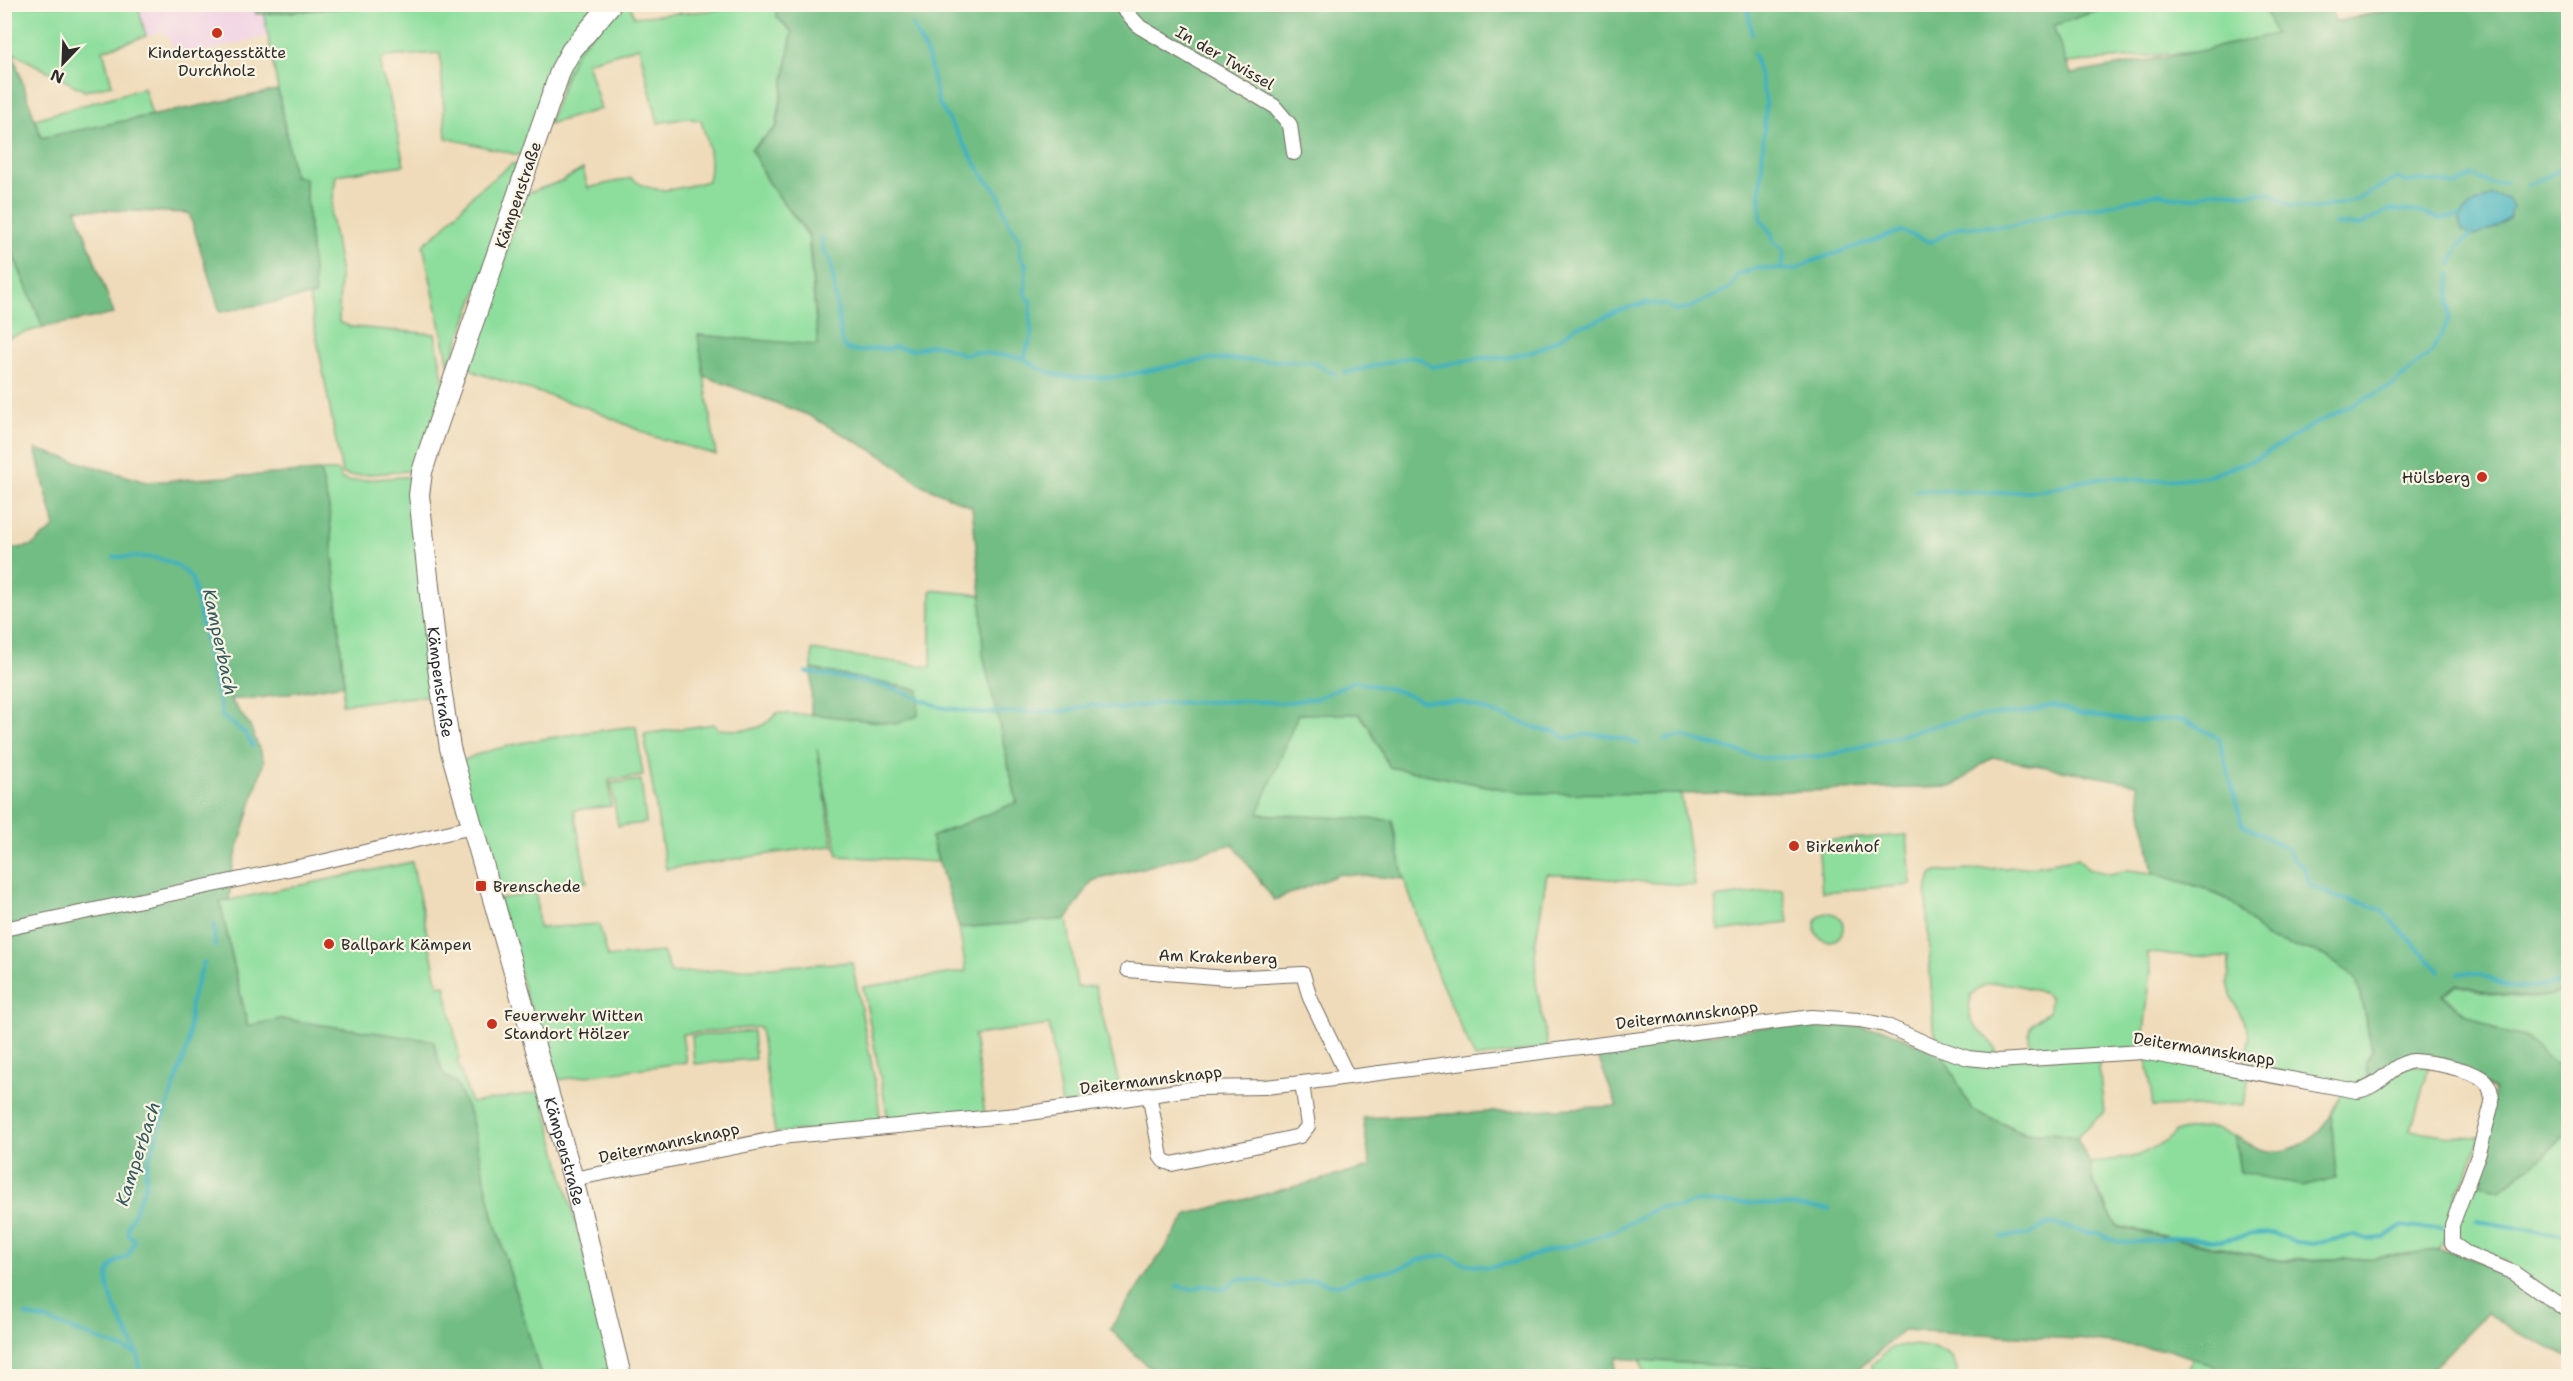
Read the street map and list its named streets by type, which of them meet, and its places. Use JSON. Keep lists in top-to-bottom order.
{
  "streets": {
    "street": [
      "In der Twissel",
      "Kämpenstraße",
      "Am Krakenberg",
      "Deitermannsknapp"
    ]
  },
  "crossings": [
    ["Kämpenstraße", "Deitermannsknapp"],
    ["Am Krakenberg", "Deitermannsknapp"]
  ],
  "water": ["Kamperbach"],
  "places": {
    "other": [
      "Kindertagesstätte Durchholz",
      "Hülsberg",
      "Birkenhof",
      "Ballpark Kämpen",
      "Feuerwehr Witten Standort Hölzer"
    ],
    "transit": ["Brenschede"]
  },
  "north": "bottom left"
}
